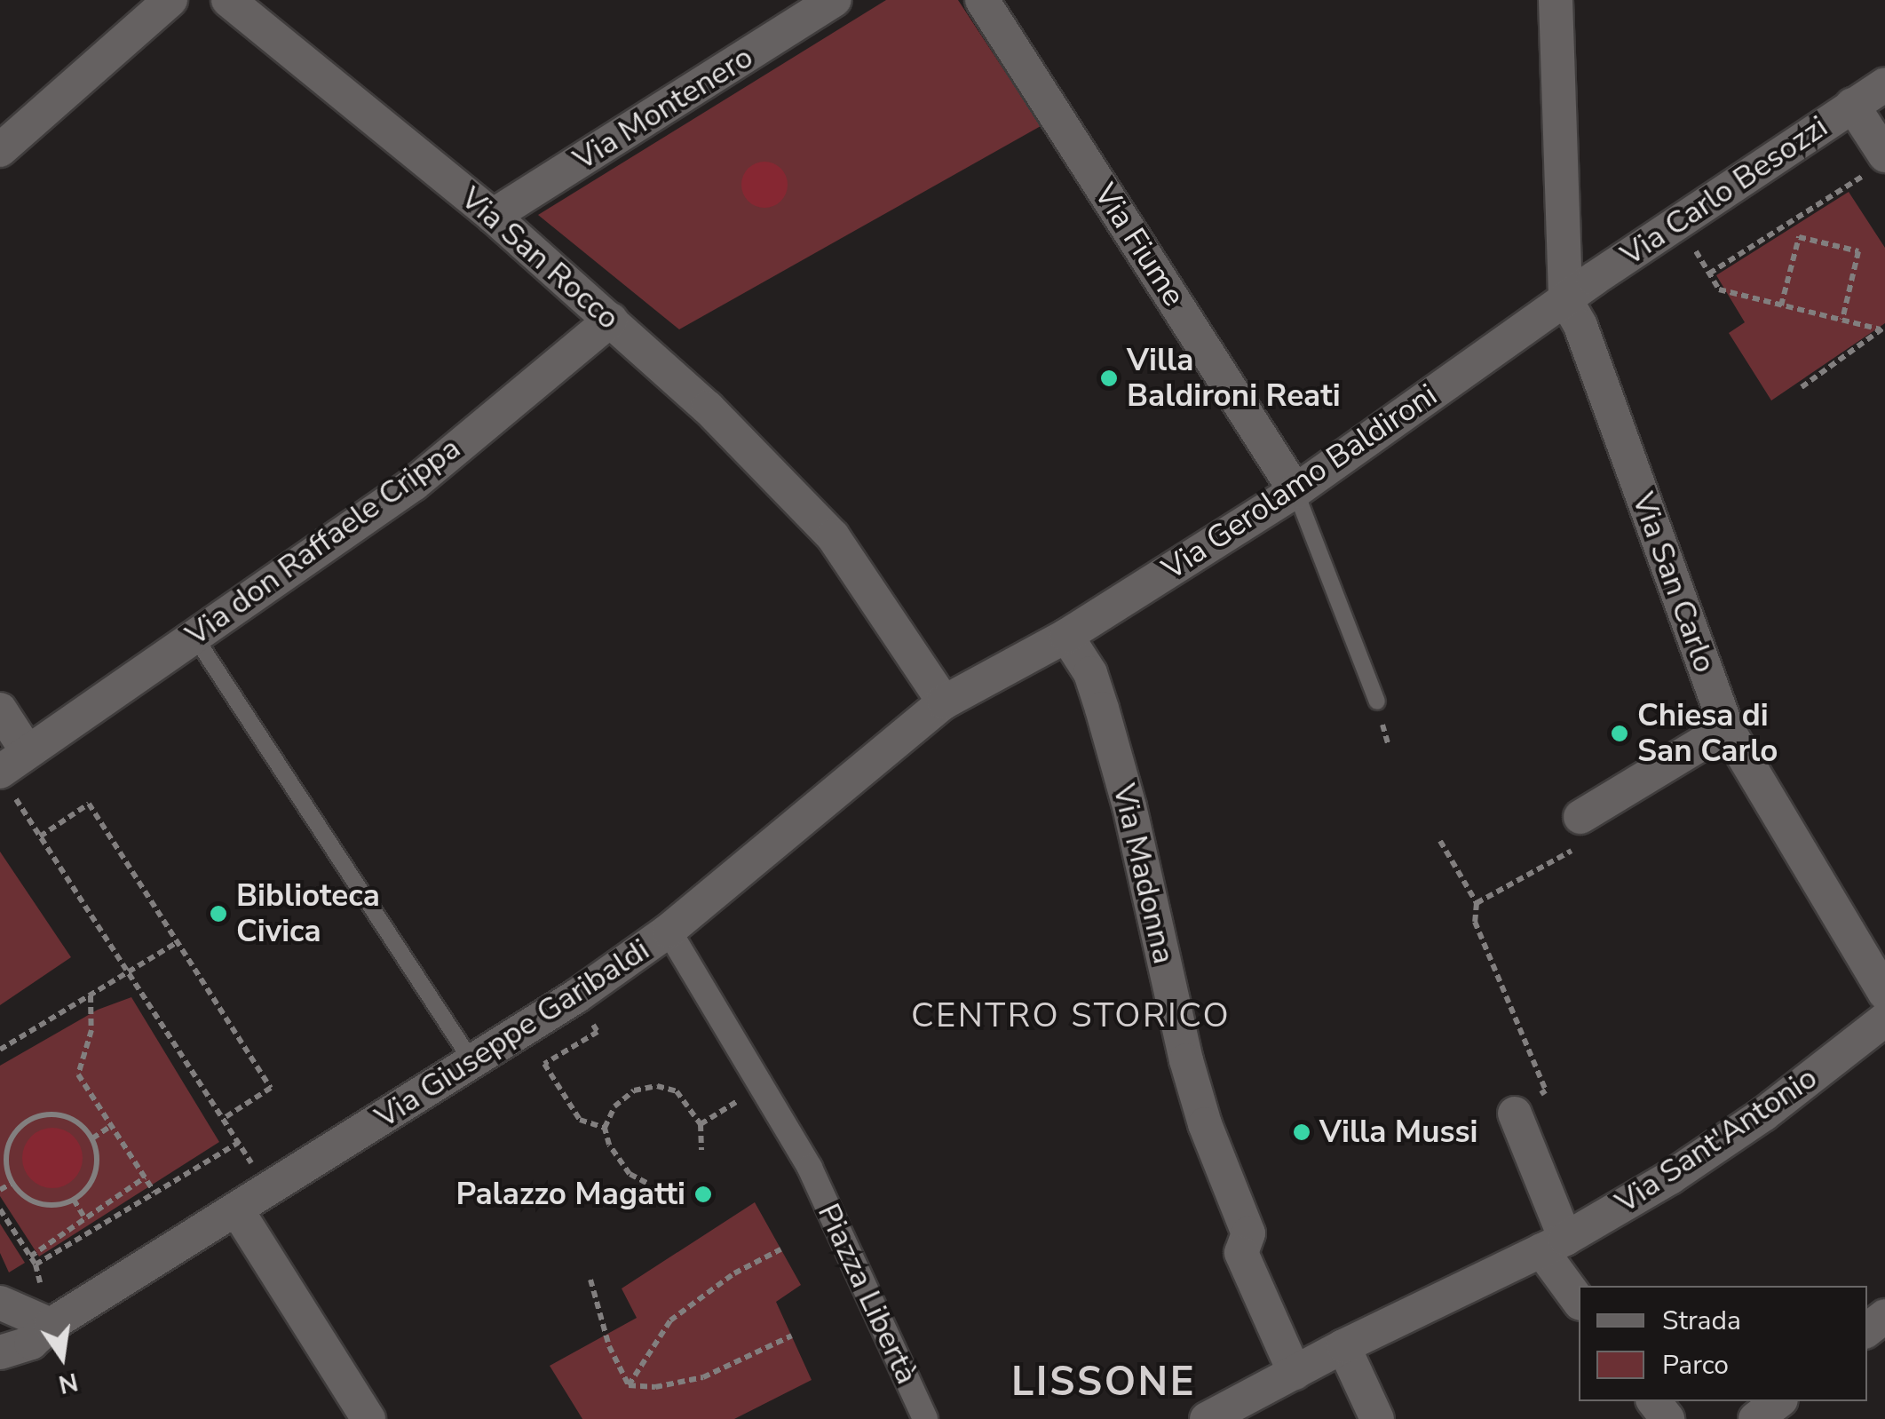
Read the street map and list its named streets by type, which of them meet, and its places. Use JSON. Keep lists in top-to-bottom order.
{
  "streets": {
    "street": [
      "Via Montenero",
      "Via Carlo Besozzi",
      "Via Fiume",
      "Via San Rocco",
      "Via Gerolamo Baldironi",
      "Via don Raffaele Crippa",
      "Via San Carlo",
      "Via Madonna",
      "Via Giuseppe Garibaldi",
      "Via Sant'Antonio",
      "Piazza Libertà"
    ]
  },
  "crossings": [
    ["Via Montenero", "Via San Rocco"],
    ["Via Carlo Besozzi", "Via Gerolamo Baldironi"],
    ["Via Carlo Besozzi", "Via San Carlo"],
    ["Via Fiume", "Via Gerolamo Baldironi"],
    ["Via San Rocco", "Via don Raffaele Crippa"],
    ["Via San Rocco", "Via Giuseppe Garibaldi"],
    ["Via Gerolamo Baldironi", "Via San Carlo"],
    ["Via Gerolamo Baldironi", "Via Madonna"],
    ["Via Gerolamo Baldironi", "Via Giuseppe Garibaldi"],
    ["Via Giuseppe Garibaldi", "Piazza Libertà"]
  ],
  "districts": ["CENTRO STORICO", "LISSONE"],
  "places": [
    "Villa Baldironi Reati",
    "Chiesa di San Carlo",
    "Biblioteca Civica",
    "Villa Mussi",
    "Palazzo Magatti"
  ],
  "legend": ["Strada", "Parco"],
  "north": "bottom"
}
